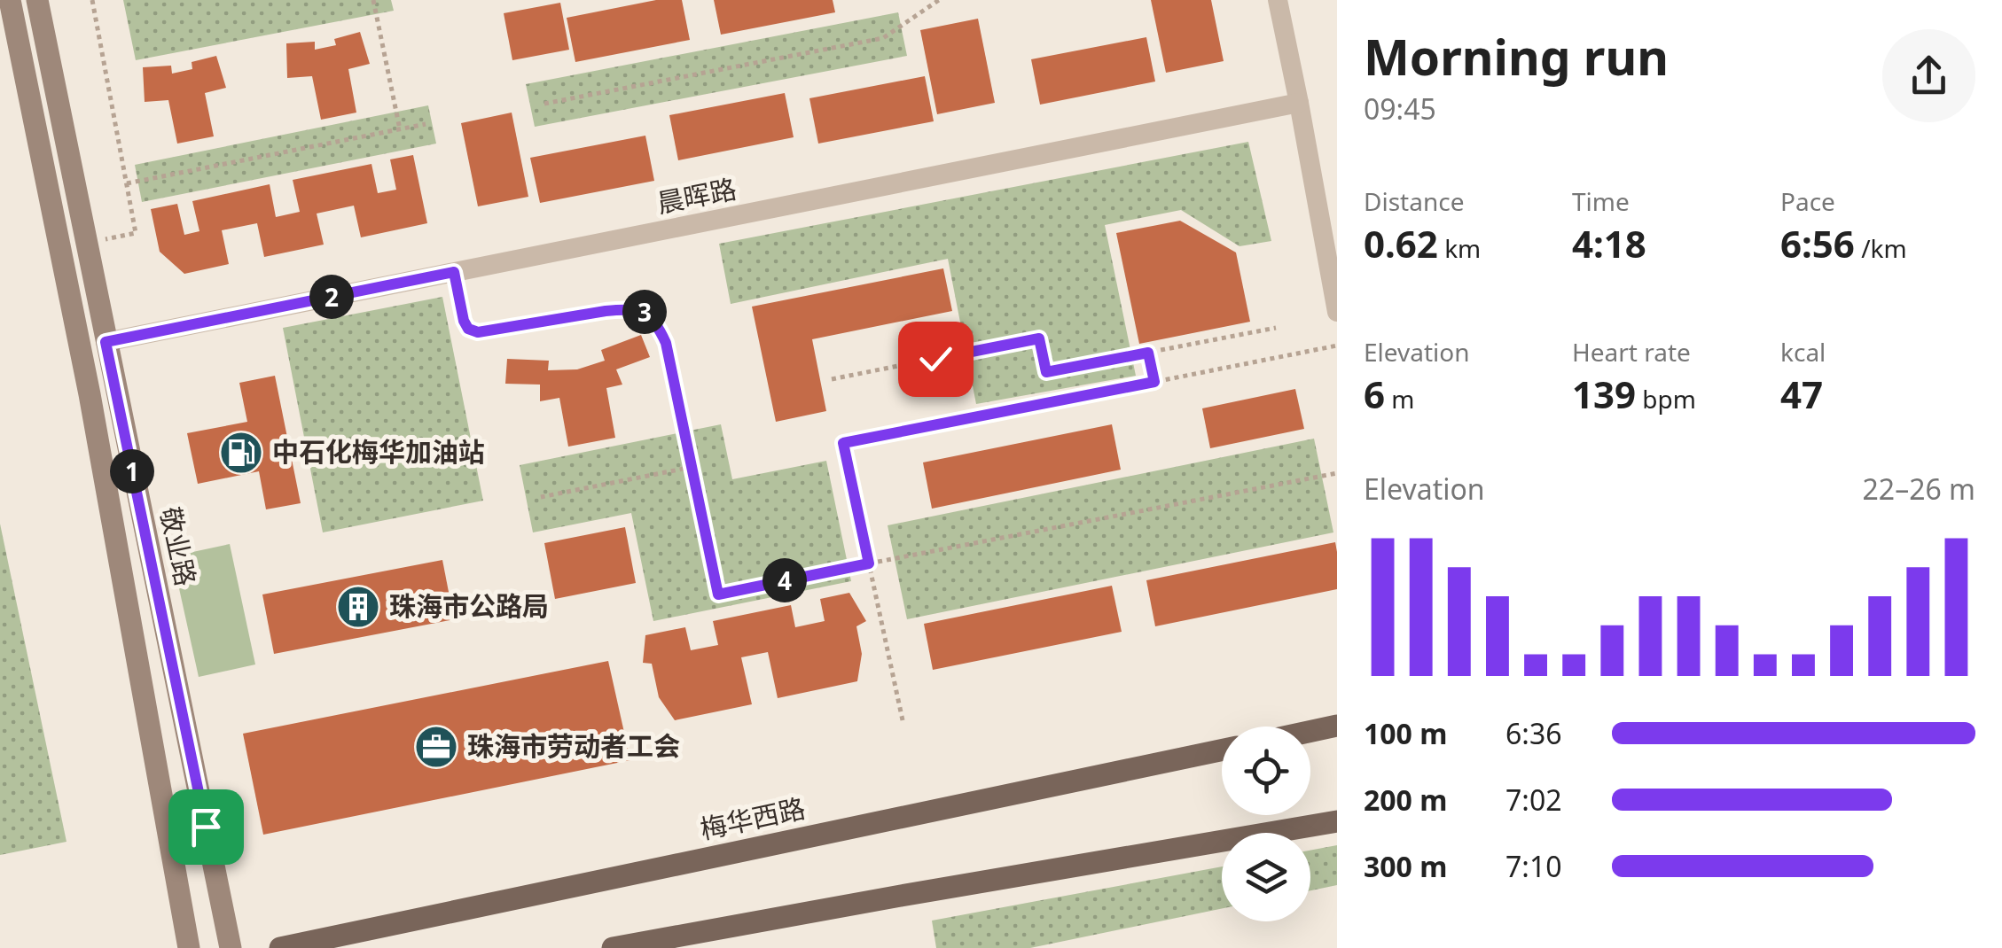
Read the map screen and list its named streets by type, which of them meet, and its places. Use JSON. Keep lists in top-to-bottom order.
{
  "streets": {
    "main road": ["敬业路", "梅华西路"],
    "street": ["晨晖路"]
  },
  "crossings": [
    ["晨晖路", "敬业路"]
  ],
  "places": {
    "fuel station": ["中石化梅华加油站"],
    "building": ["珠海市公路局"],
    "office": ["珠海市劳动者工会"]
  },
  "page": {
    "heading": ["Morning run", "09:45"],
    "stats": [
      ["Distance", "0.62 km"],
      ["Time", "4:18"],
      ["Pace", "6:56 /km"],
      ["Elevation", "6 m"],
      ["Heart rate", "139 bpm"],
      ["kcal", "47"]
    ],
    "pins": [
      "2",
      "3",
      "1",
      "4"
    ],
    "chart": ["Elevation", "22–26 m"],
    "list": [
      {
        "name": "100 m",
        "note": "6:36"
      },
      {
        "name": "200 m",
        "note": "7:02"
      },
      {
        "name": "300 m",
        "note": "7:10"
      }
    ]
  }
}
